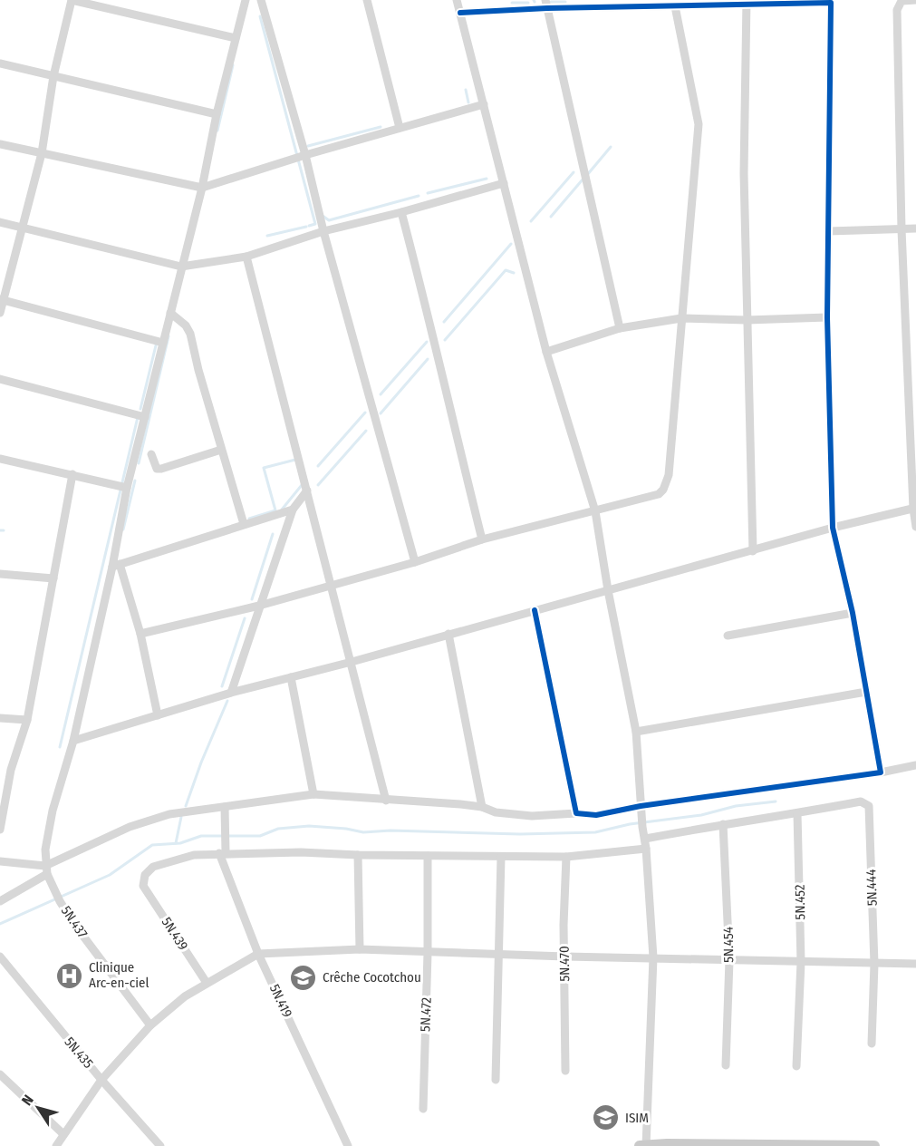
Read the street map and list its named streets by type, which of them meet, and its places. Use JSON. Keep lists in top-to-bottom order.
{
  "streets": {
    "street": [
      "5N.444",
      "5N.452",
      "5N.437",
      "5N.439",
      "5N.454",
      "5N.470",
      "5N.419",
      "5N.472",
      "5N.435"
    ]
  },
  "crossings": [
    ["5N.444", "5N.452"],
    ["5N.439", "5N.419"]
  ],
  "places": {
    "hospital": ["Clinique Arc-en-ciel"],
    "school or university": ["Crêche Cocotchou", "ISIM"]
  },
  "north": "top left"
}
